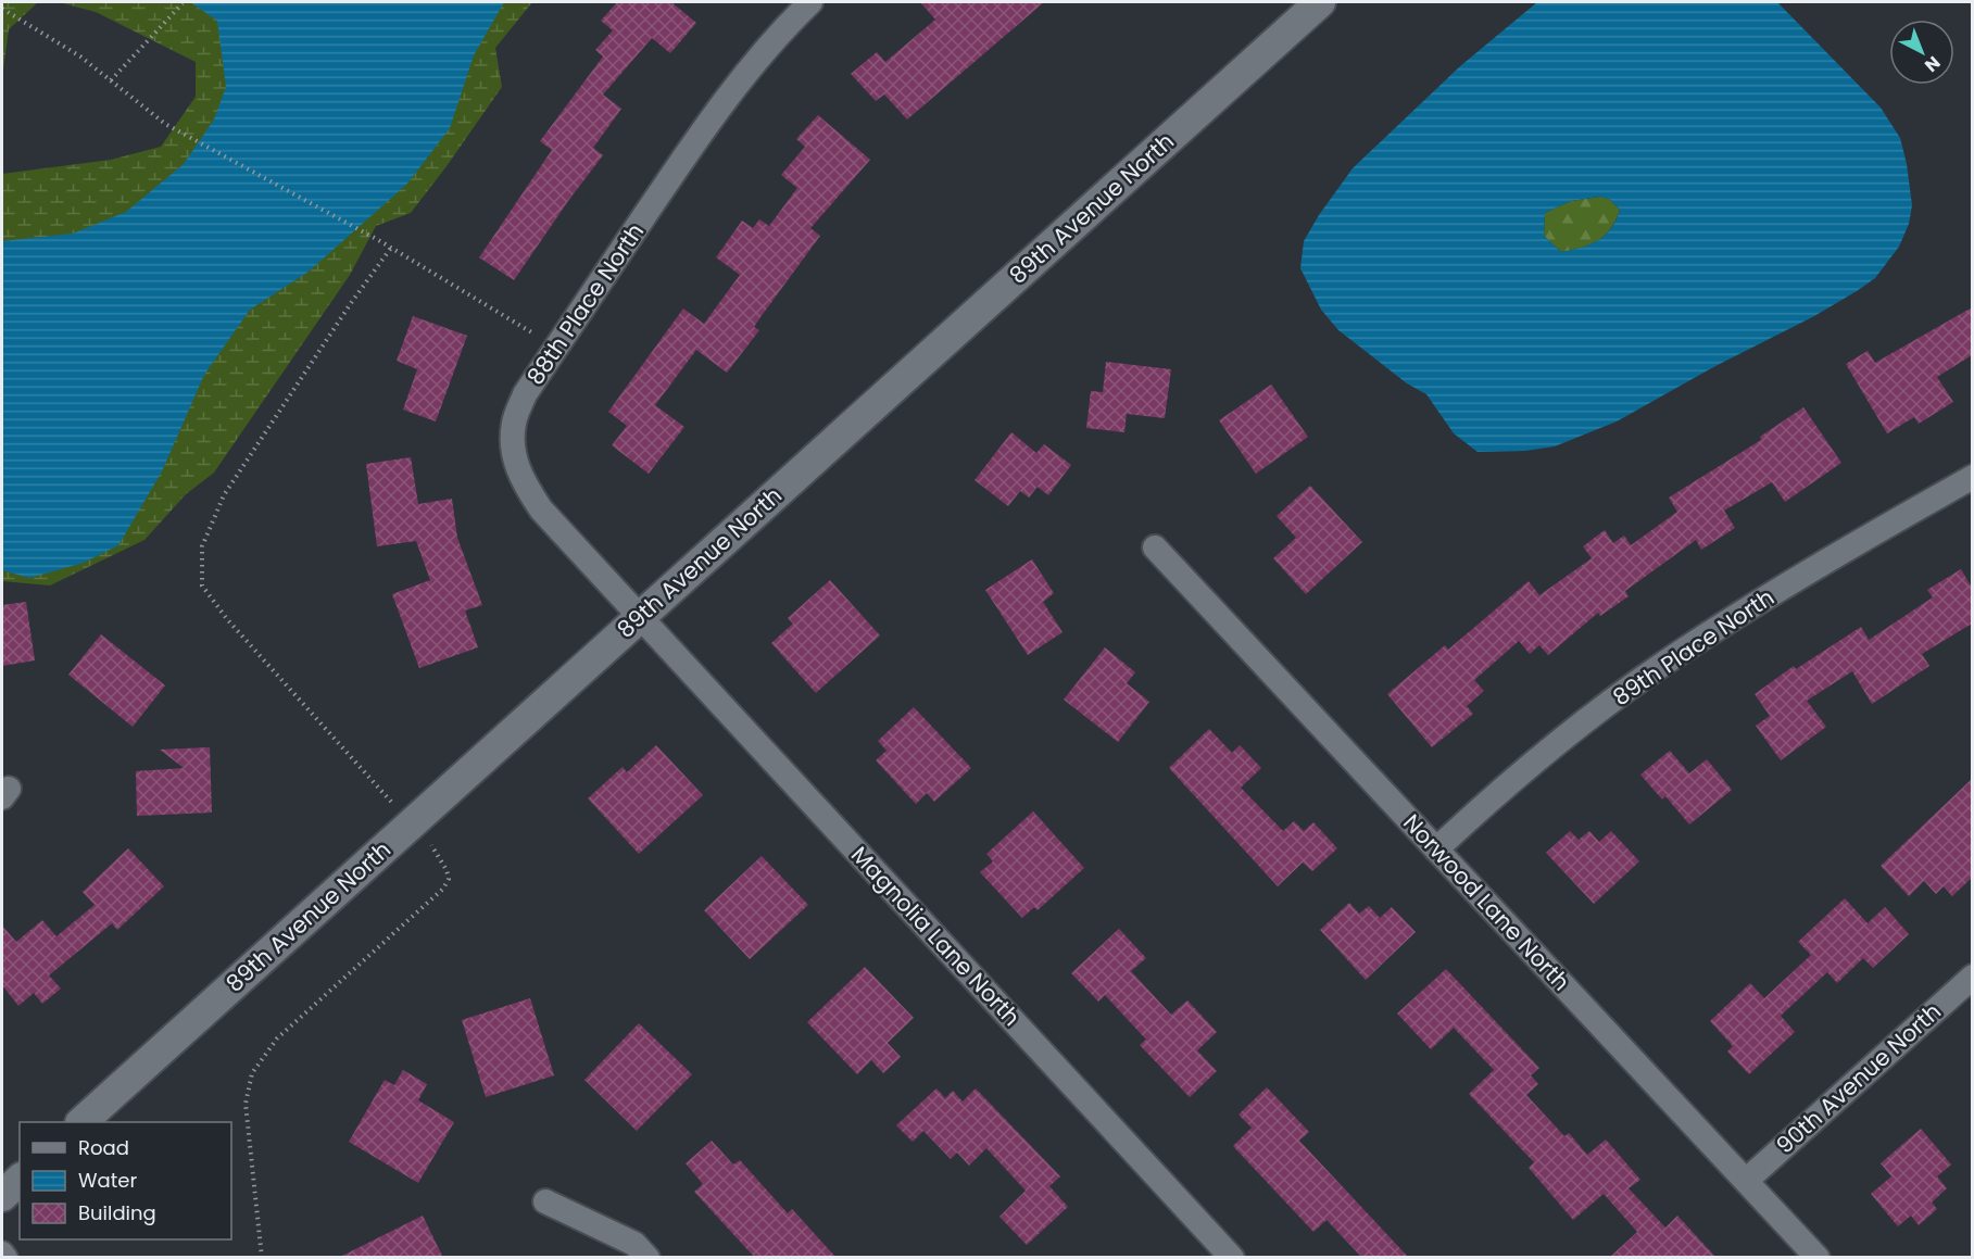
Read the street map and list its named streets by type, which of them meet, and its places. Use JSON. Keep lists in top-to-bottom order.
{
  "streets": {
    "street": [
      "89th Avenue North",
      "88th Place North",
      "89th Place North",
      "Norwood Lane North",
      "Magnolia Lane North",
      "90th Avenue North"
    ]
  },
  "crossings": [
    ["89th Avenue North", "88th Place North"],
    ["89th Avenue North", "Magnolia Lane North"],
    ["88th Place North", "Magnolia Lane North"],
    ["89th Place North", "Norwood Lane North"],
    ["Norwood Lane North", "90th Avenue North"]
  ],
  "legend": ["Road", "Water", "Building"],
  "north": "bottom right"
}
